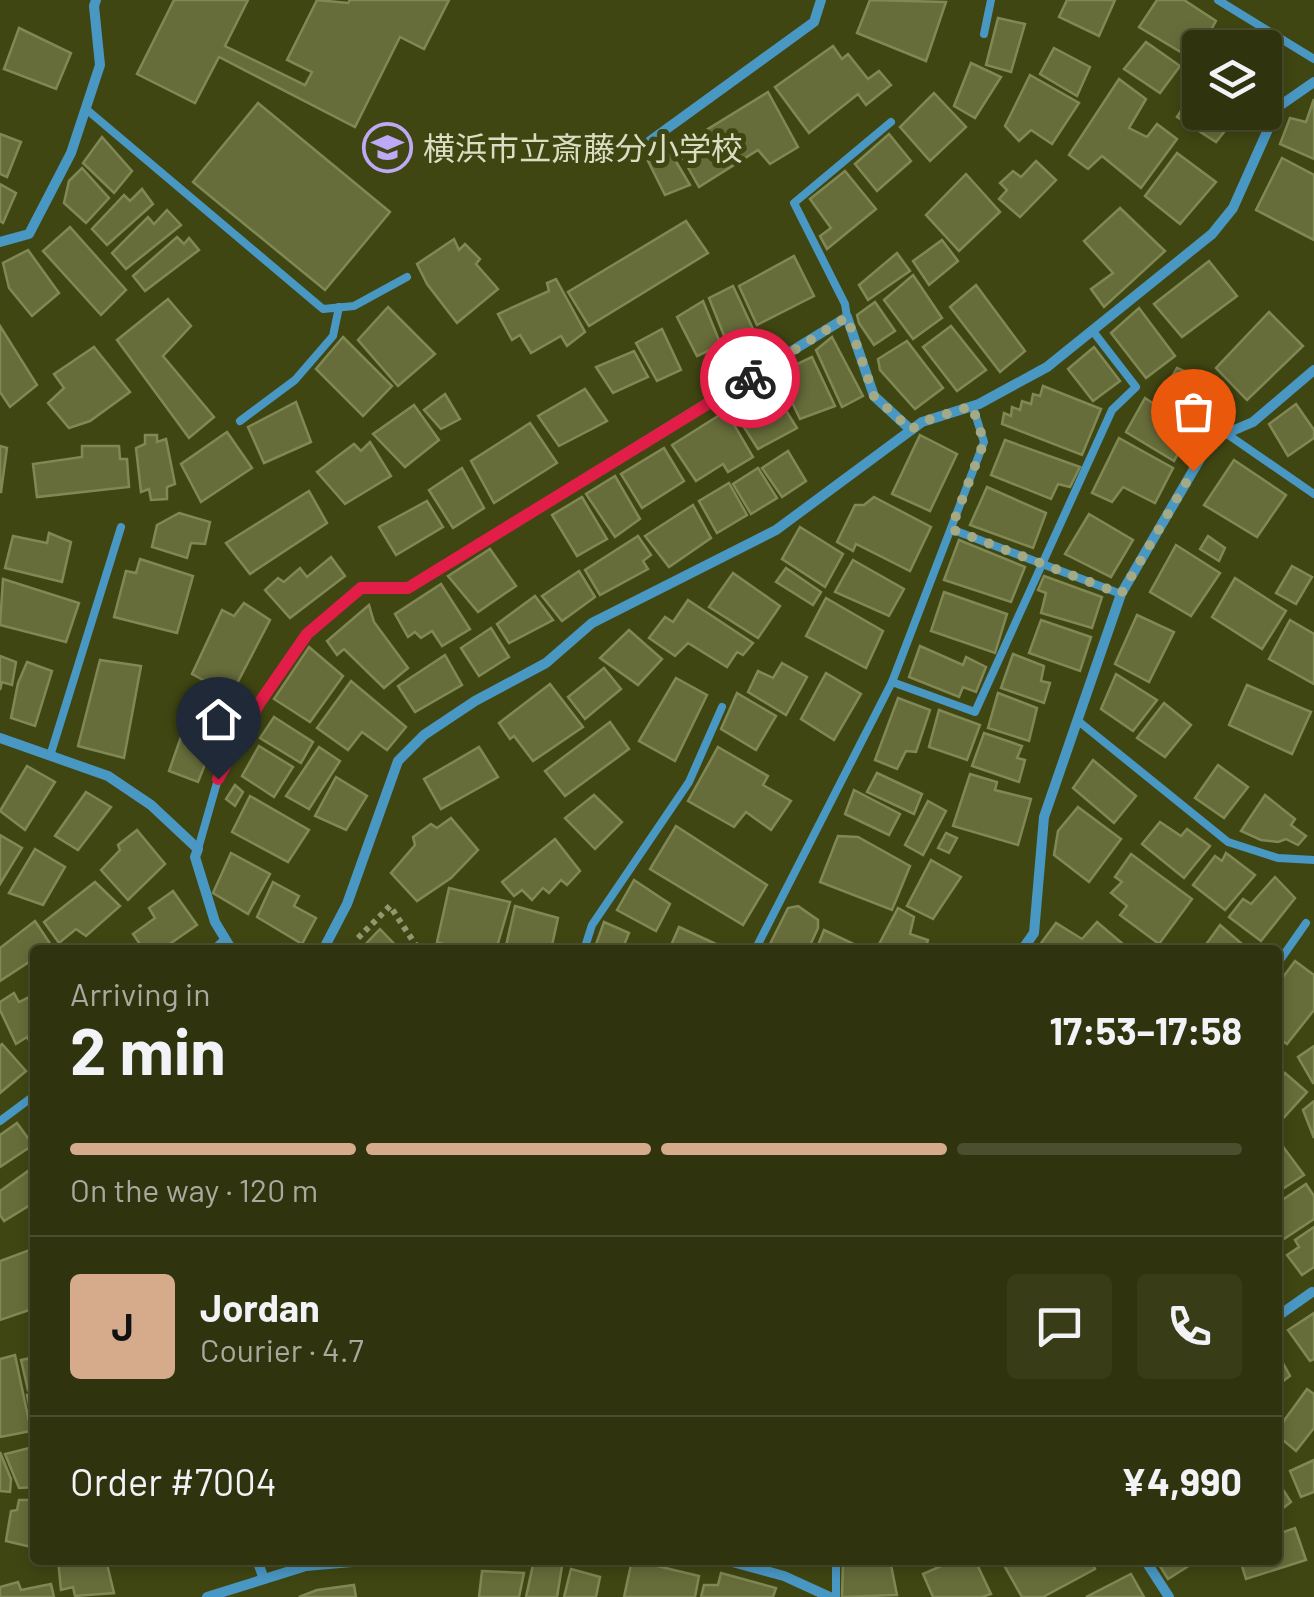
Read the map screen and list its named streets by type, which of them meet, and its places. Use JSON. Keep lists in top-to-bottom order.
{
  "places": {
    "school or university": ["横浜市立斎藤分小学校"]
  },
  "page": {
    "heading": ["2 min", "Arriving in", "17:53–17:58"],
    "panel": [
      "Jordan",
      "Courier · 4.7",
      "Order #7004",
      "¥4,990"
    ],
    "bar": "On the way · 120 m",
    "round": "J"
  }
}
